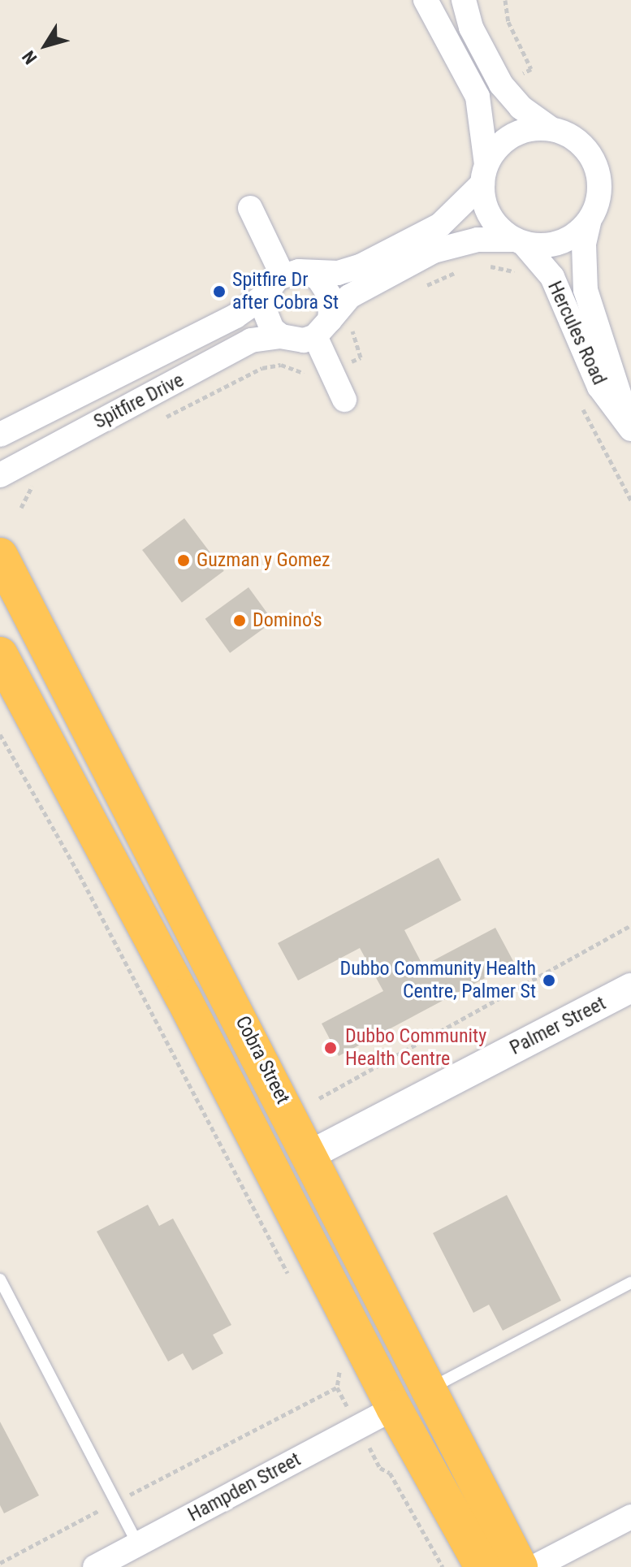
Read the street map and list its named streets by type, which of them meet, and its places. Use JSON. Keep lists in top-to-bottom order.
{
  "streets": {
    "highway": ["Cobra Street"],
    "street": [
      "Hercules Road",
      "Spitfire Drive",
      "Palmer Street",
      "Hampden Street"
    ]
  },
  "crossings": [
    ["Palmer Street", "Cobra Street"]
  ],
  "places": [
    "Spitfire Dr after Cobra St",
    "Guzman y Gomez",
    "Domino's",
    "Dubbo Community Health Centre, Palmer St",
    "Dubbo Community Health Centre"
  ],
  "north": "bottom left"
}
